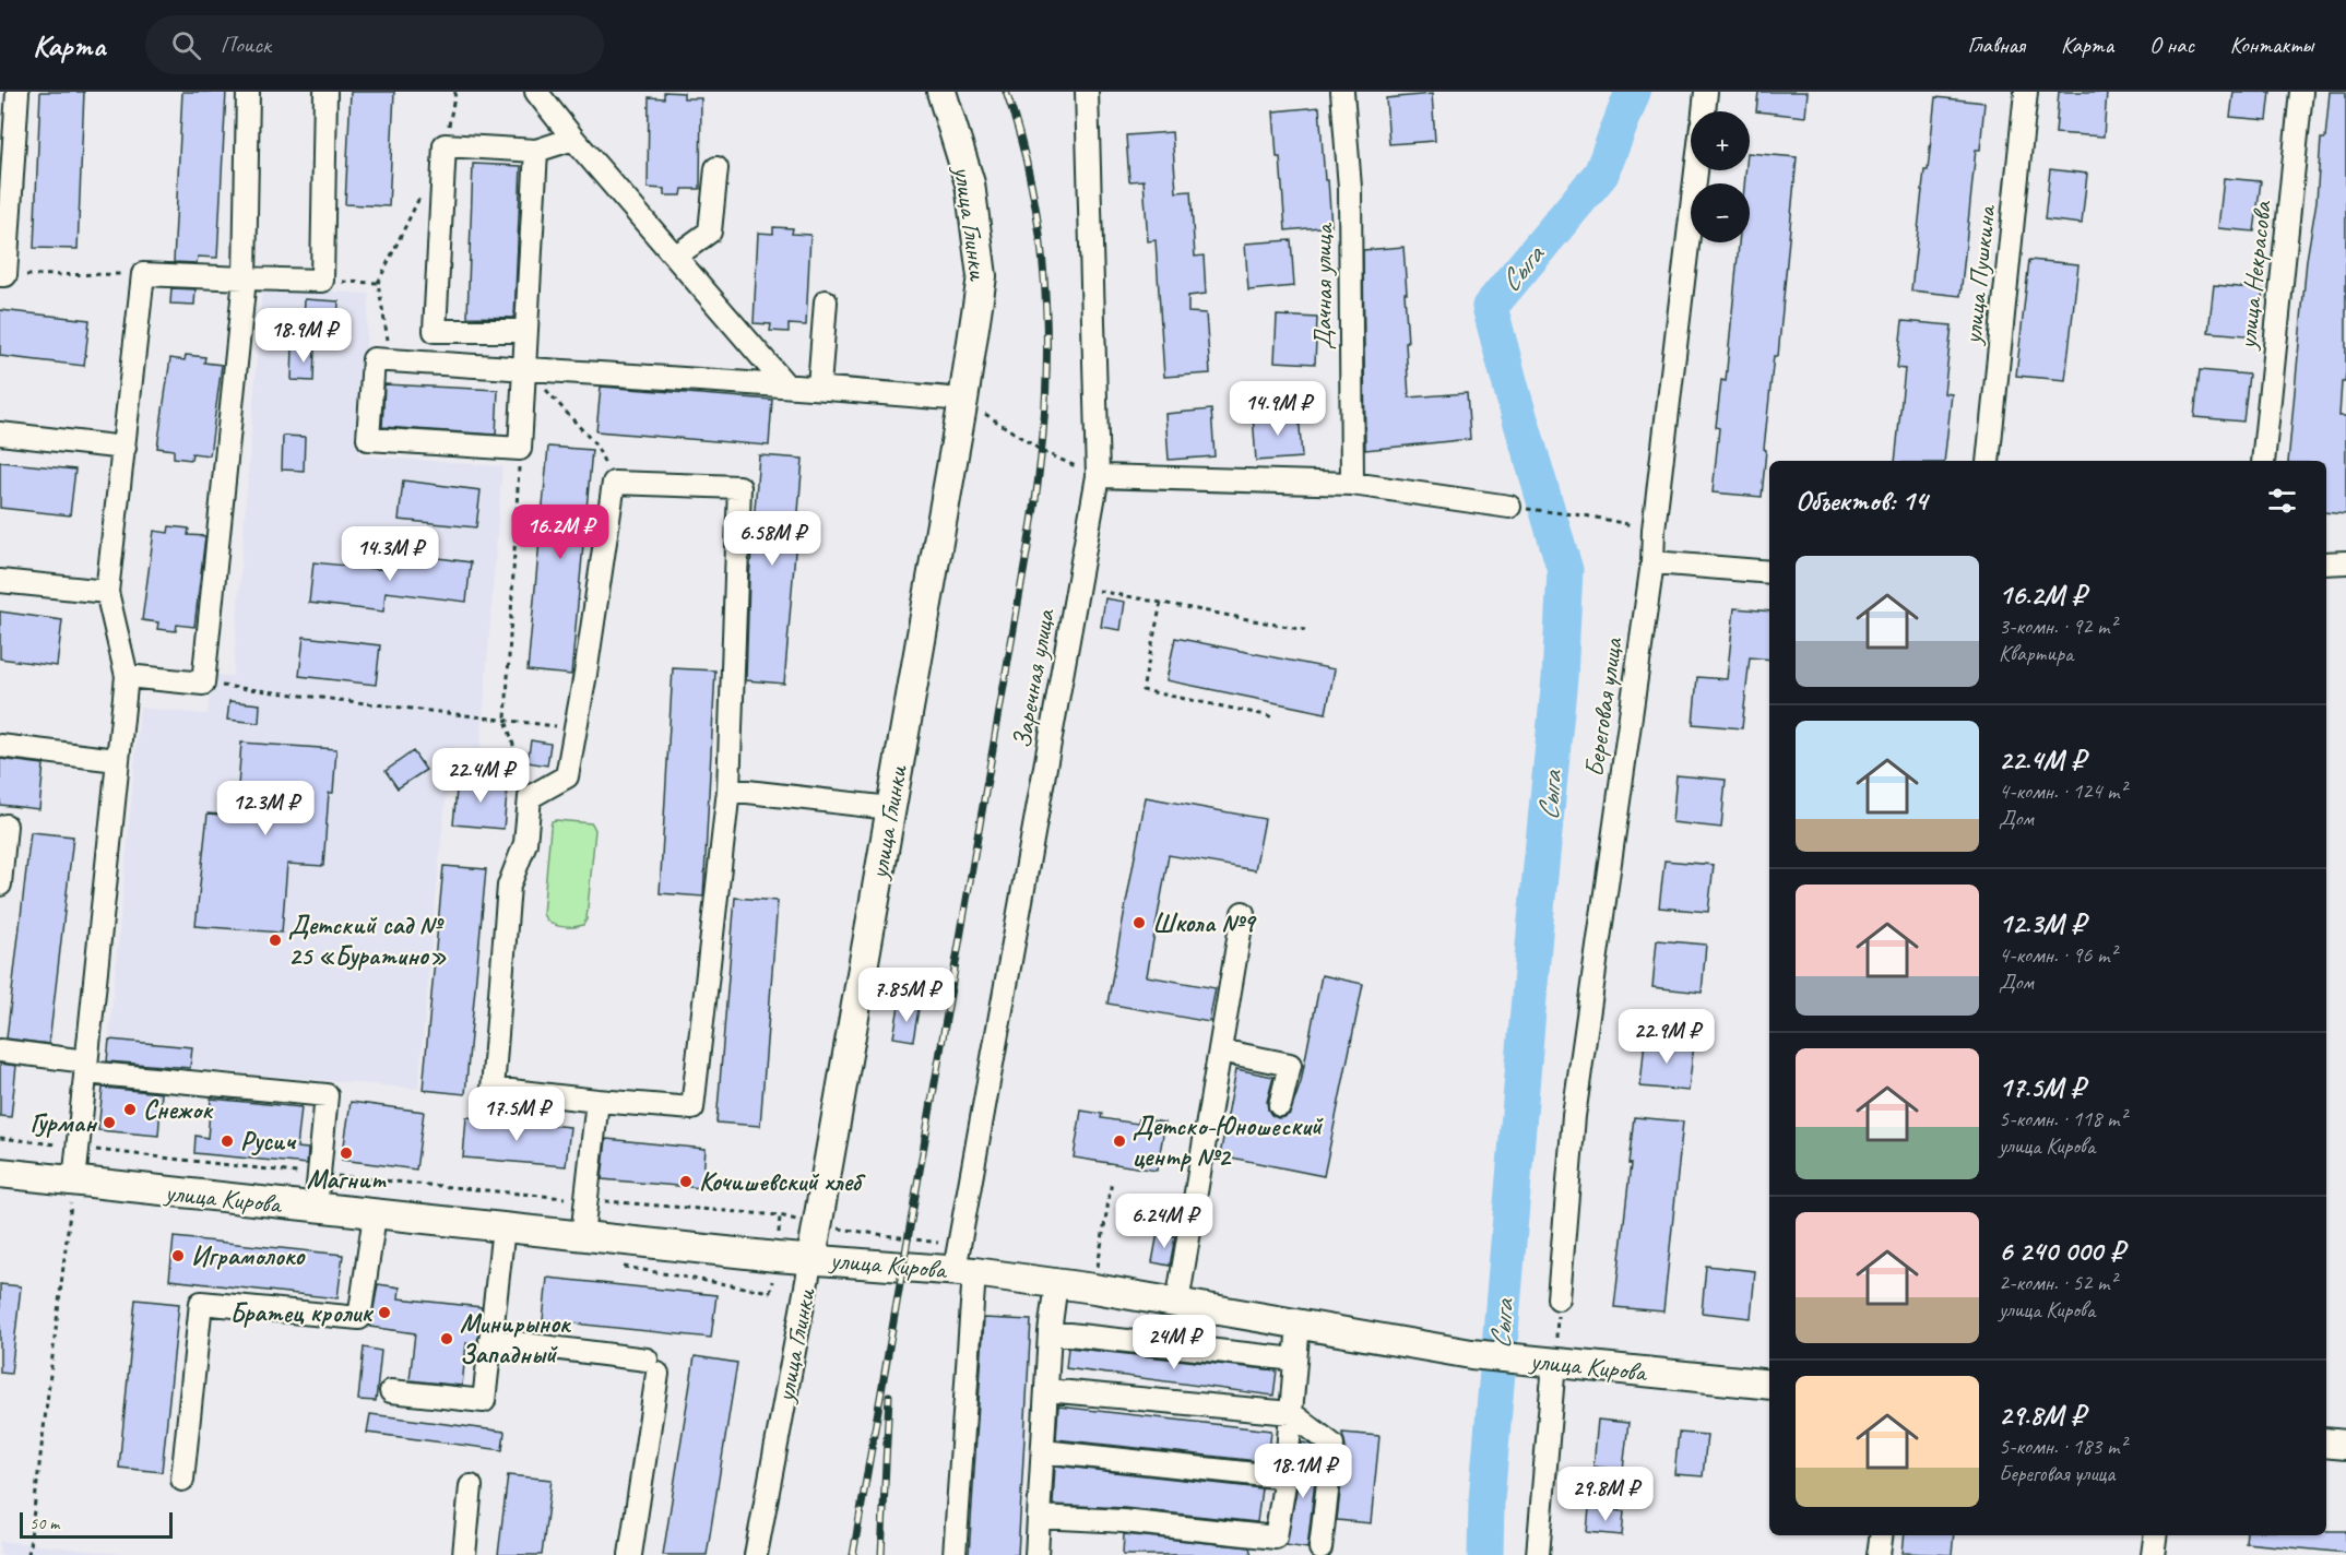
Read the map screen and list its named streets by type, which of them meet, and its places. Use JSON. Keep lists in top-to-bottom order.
{
  "streets": {
    "main road": ["улица Глинки", "улица Кирова"],
    "street": [
      "улица Пушкина",
      "улица Некрасова",
      "Дачная улица",
      "Заречная улица",
      "Береговая улица"
    ]
  },
  "crossings": [
    ["улица Глинки", "улица Кирова"],
    ["Заречная улица", "улица Кирова"]
  ],
  "water": ["Сыга"],
  "places": [
    "Школа №9",
    "Детский сад № 25 «Буратино»",
    "Снежок",
    "Гурман",
    "Русич",
    "Детско-Юношеский центр №2",
    "Магнит",
    "Кочишевский хлеб",
    "Играмолоко",
    "Братец кролик",
    "Минирынок Западный"
  ],
  "scale_bar": "50 m",
  "page": {
    "header": "Карта",
    "search": "Поиск",
    "nav": [
      "Главная",
      "Карта",
      "О нас",
      "Контакты"
    ],
    "map_buttons": ["+", "−"],
    "price": [
      "18.9M ₽",
      "14.9M ₽",
      "16.2M ₽",
      "6.58M ₽",
      "14.3M ₽",
      "22.4M ₽",
      "12.3M ₽",
      "7.85M ₽",
      "22.9M ₽",
      "17.5M ₽",
      "6.24M ₽",
      "24M ₽",
      "18.1M ₽",
      "29.8M ₽"
    ],
    "heading": "Объектов: 14",
    "list": [
      {
        "name": "16.2M ₽",
        "note": "3-комн. · 92 m² · Квартира"
      },
      {
        "name": "22.4M ₽",
        "note": "4-комн. · 124 m² · Дом"
      },
      {
        "name": "12.3M ₽",
        "note": "4-комн. · 96 m² · Дом"
      },
      {
        "name": "17.5M ₽",
        "note": "5-комн. · 118 m² · улица Кирова"
      },
      {
        "name": "6 240 000 ₽",
        "note": "2-комн. · 52 m² · улица Кирова"
      },
      {
        "name": "29.8M ₽",
        "note": "5-комн. · 183 m² · Береговая улица"
      }
    ],
    "scale": "50 m"
  }
}
